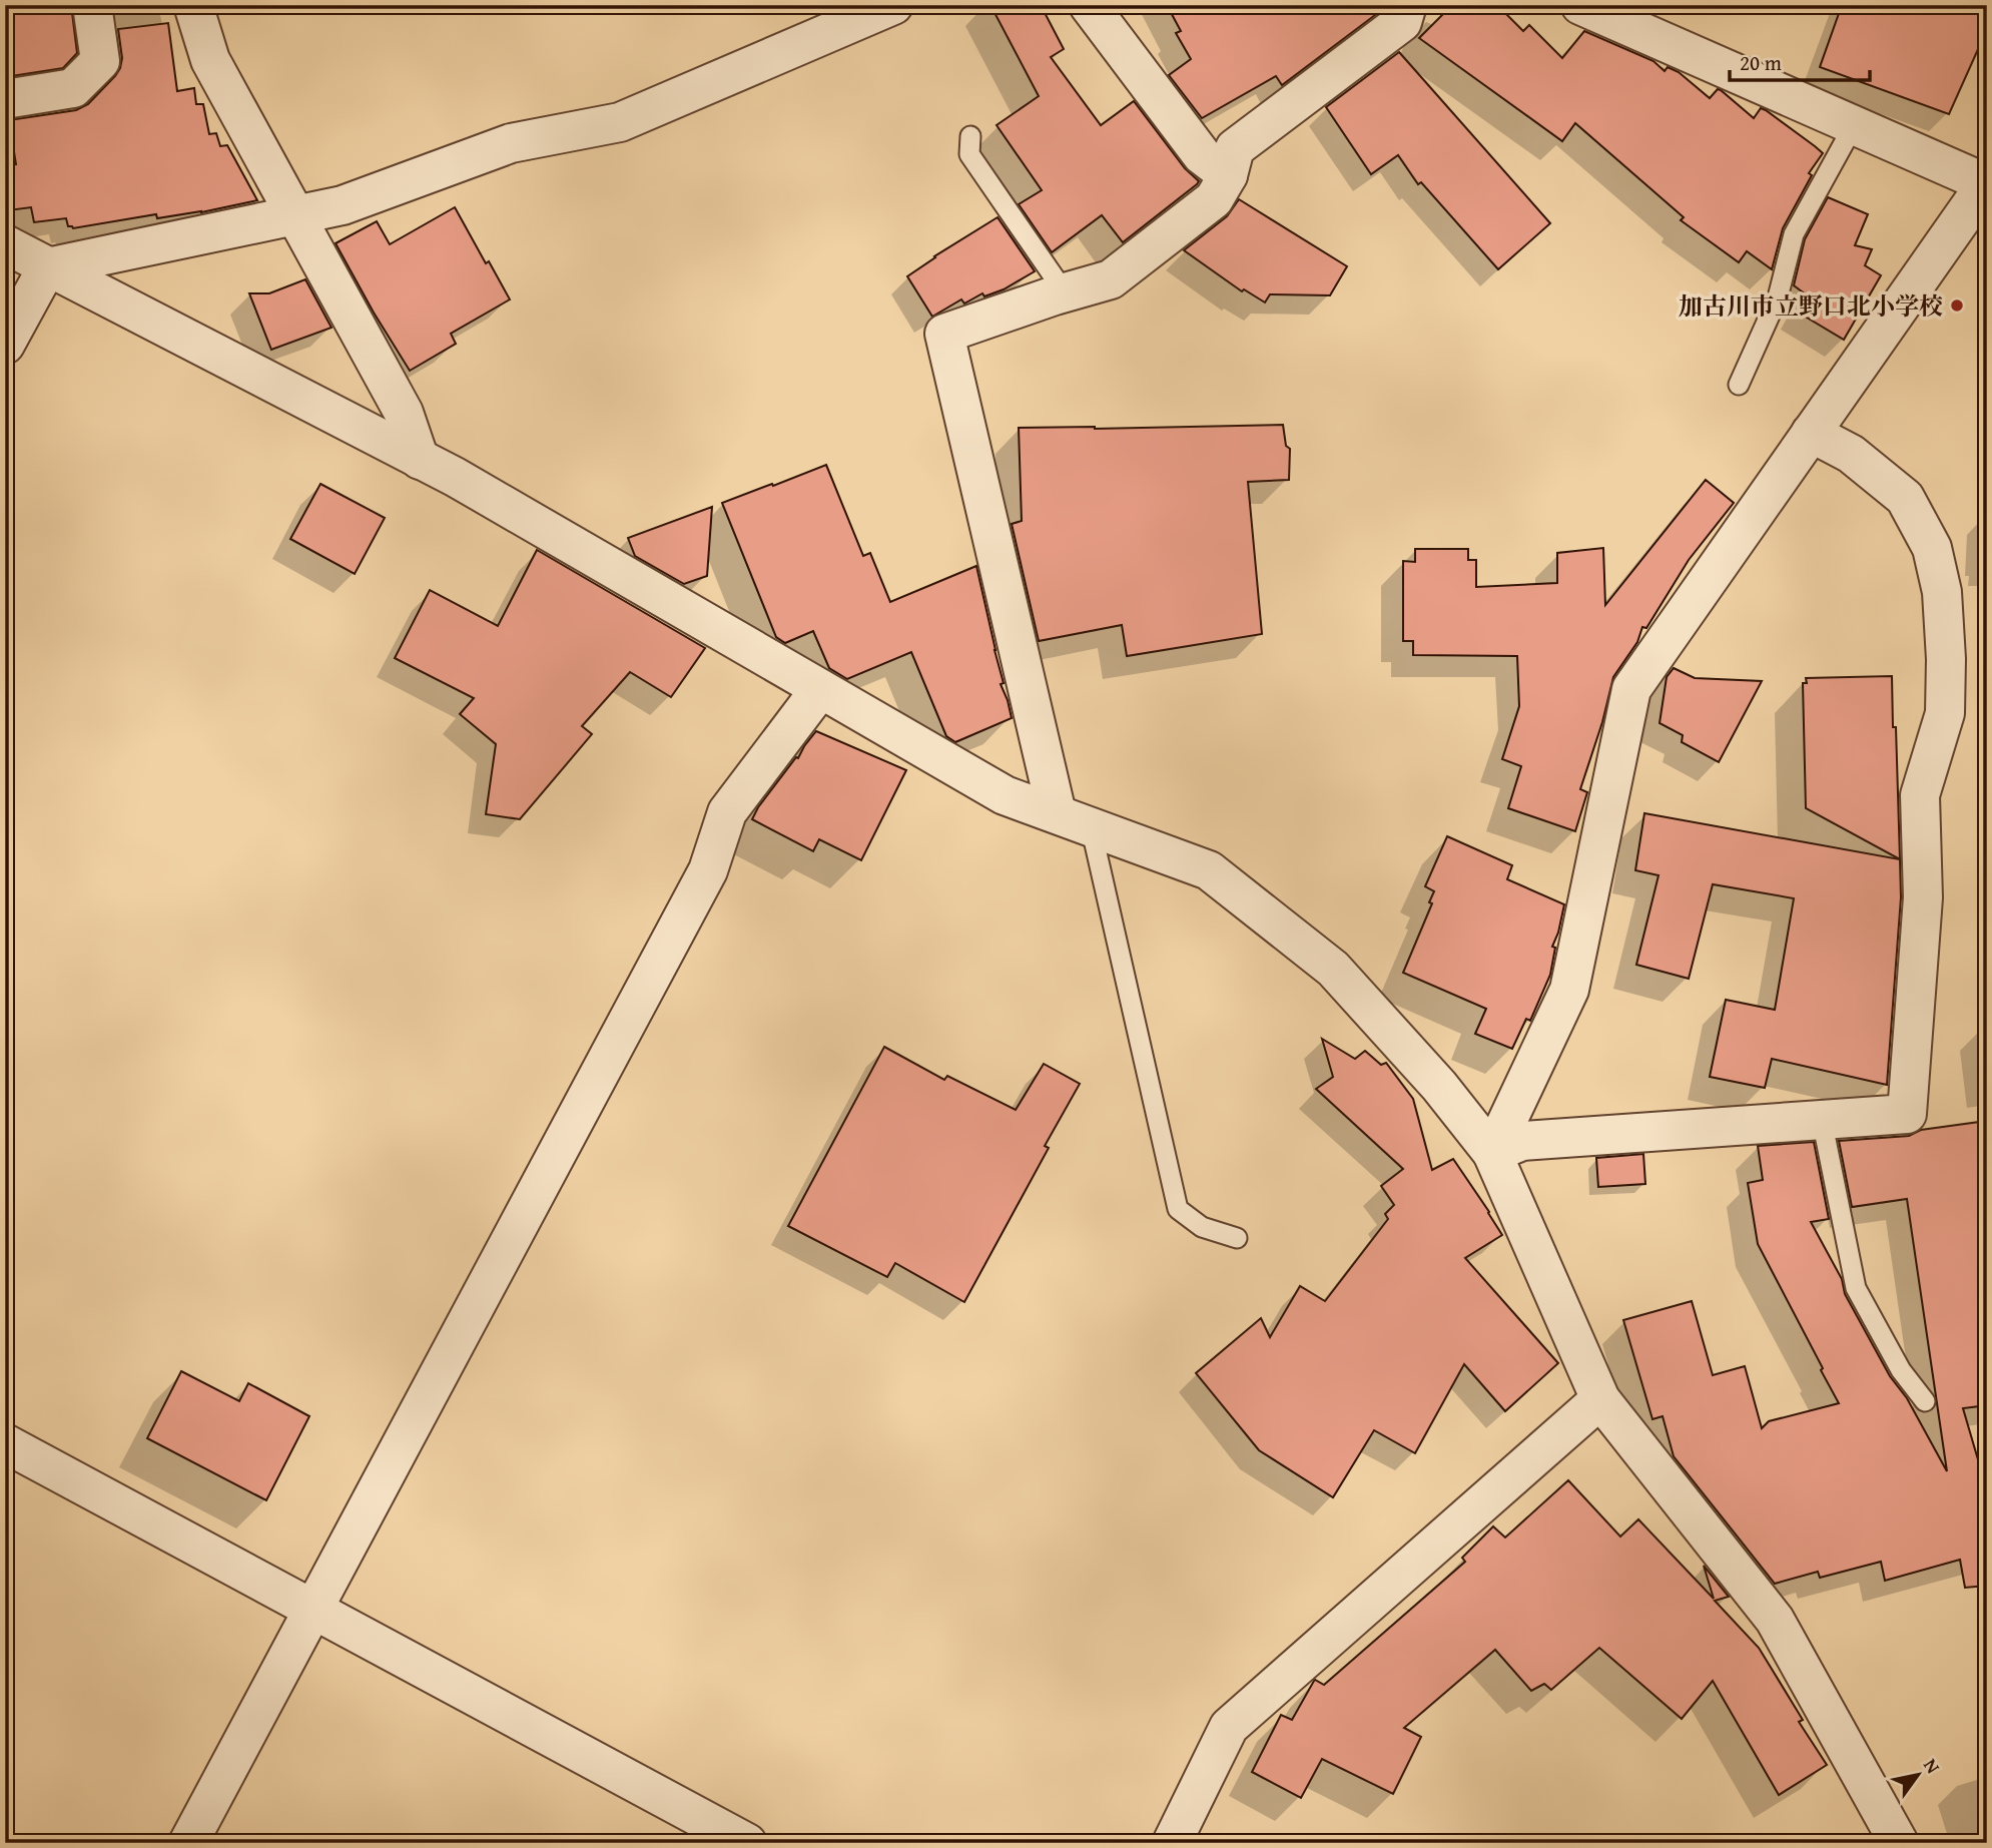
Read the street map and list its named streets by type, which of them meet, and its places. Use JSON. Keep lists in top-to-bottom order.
{
  "places": ["加古川市立野口北小学校"],
  "scale_bar": "20 m",
  "north": "top right"
}
